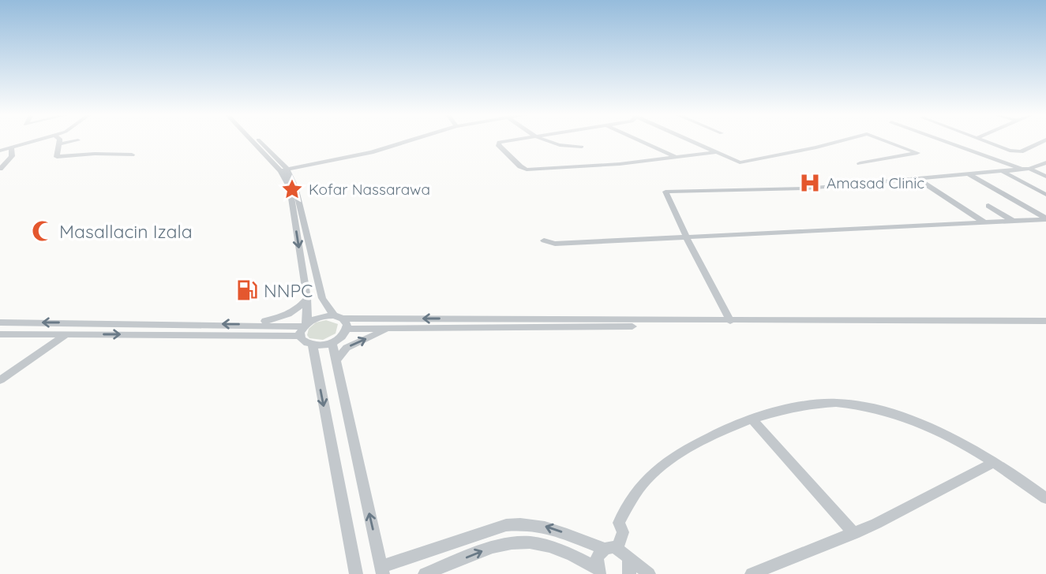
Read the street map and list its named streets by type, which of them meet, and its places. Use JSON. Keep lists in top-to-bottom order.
{
  "places": {
    "hospital": ["Amasad Clinic"],
    "place": ["Kofar Nassarawa"],
    "mosque": ["Masallacin Izala"],
    "fuel station": ["NNPC"]
  }
}
